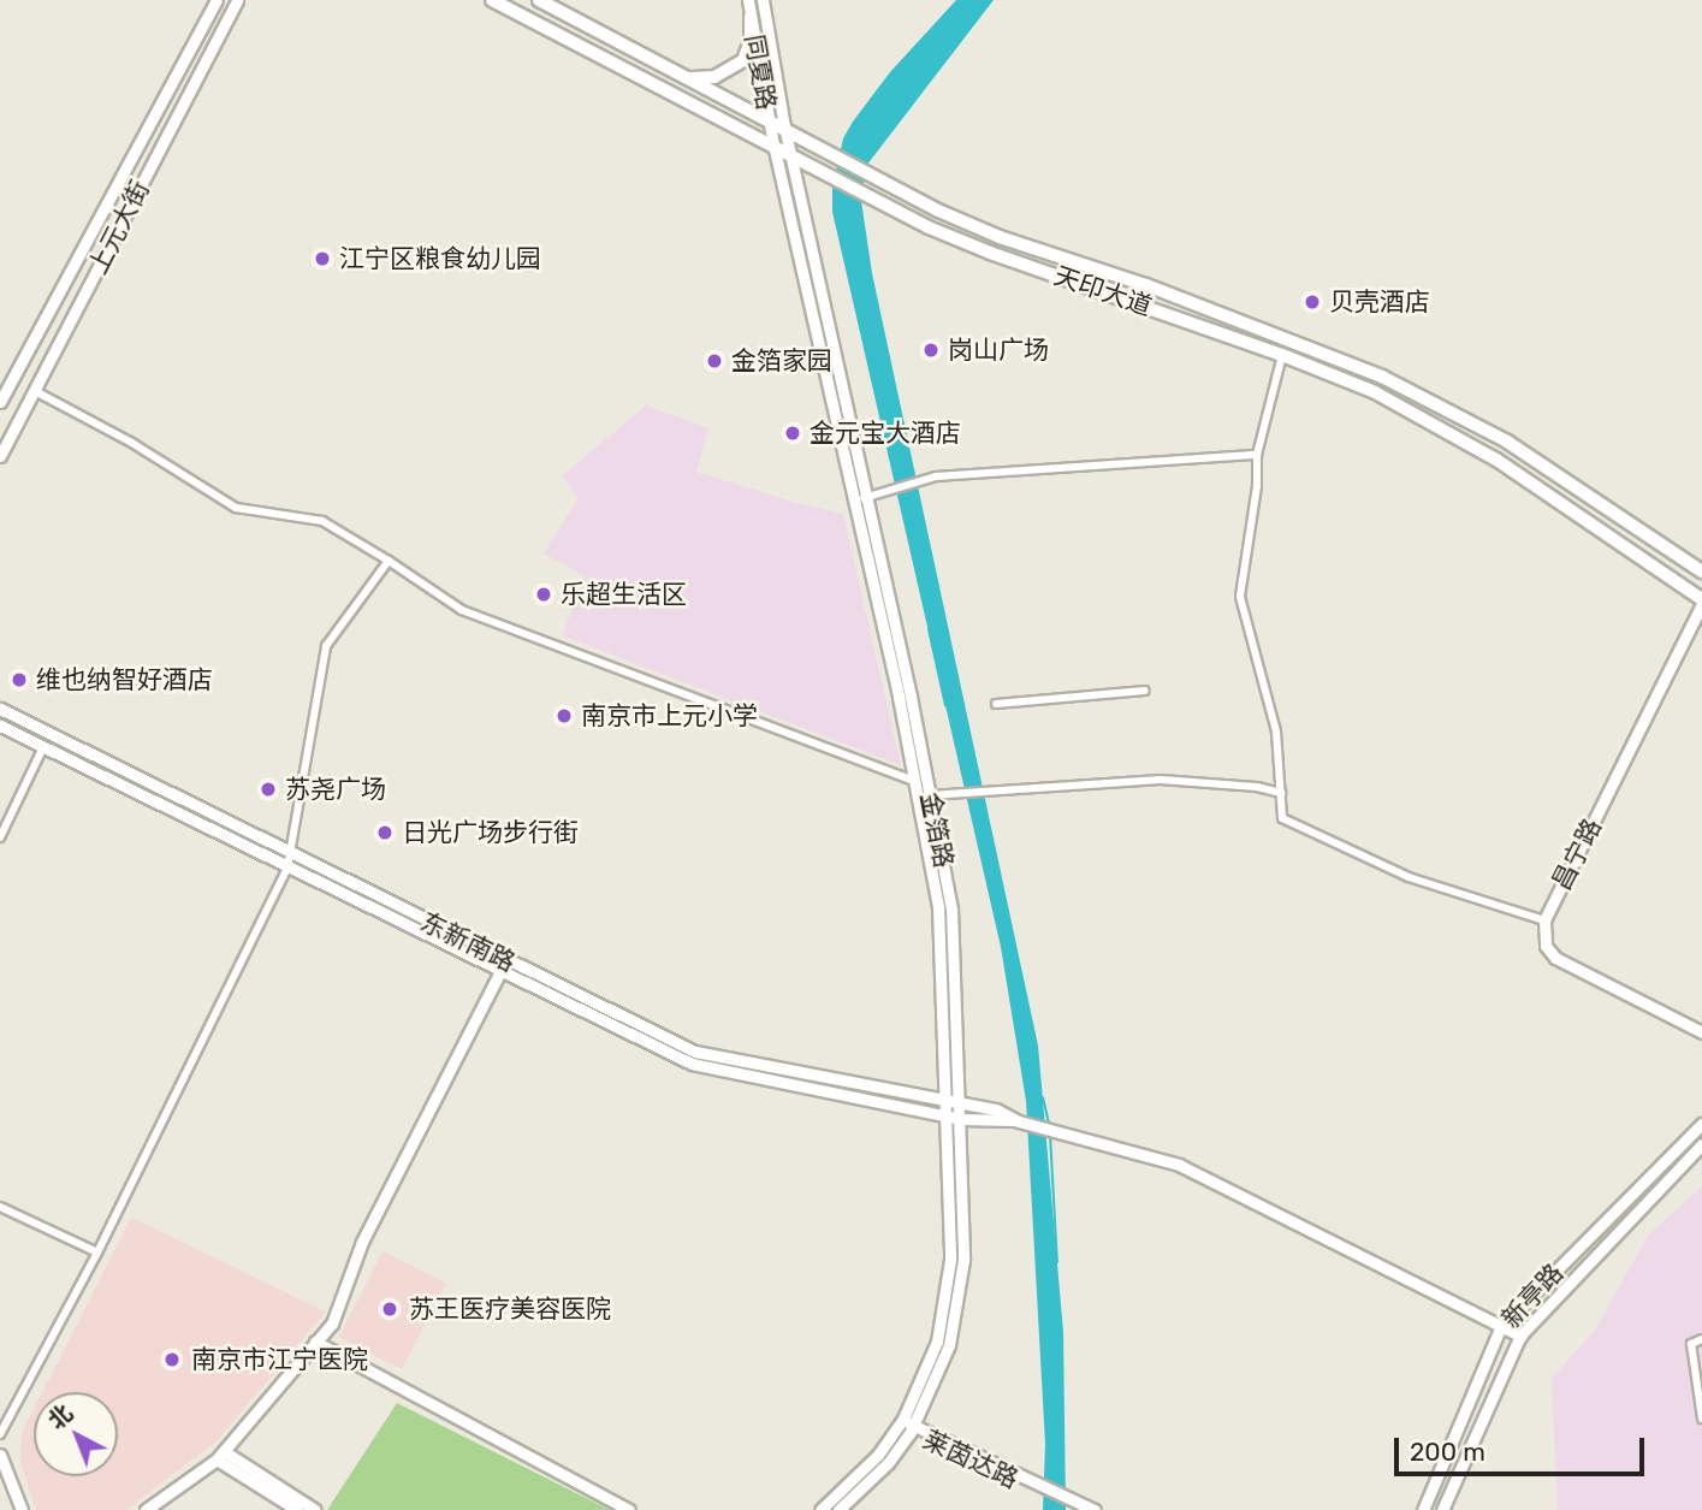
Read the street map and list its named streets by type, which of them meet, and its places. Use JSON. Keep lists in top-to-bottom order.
{
  "streets": {
    "main road": [
      "同夏路",
      "上元大街",
      "天印大道",
      "金箔路",
      "昌宁路",
      "东新南路",
      "新亭路",
      "莱茵达路"
    ]
  },
  "crossings": [
    ["同夏路", "天印大道"],
    ["同夏路", "金箔路"],
    ["天印大道", "金箔路"],
    ["天印大道", "昌宁路"],
    ["金箔路", "东新南路"],
    ["金箔路", "莱茵达路"]
  ],
  "places": [
    "江宁区粮食幼儿园",
    "贝壳酒店",
    "岗山广场",
    "金箔家园",
    "金元宝大酒店",
    "乐超生活区",
    "维也纳智好酒店",
    "南京市上元小学",
    "苏尧广场",
    "日光广场步行街",
    "苏王医疗美容医院",
    "南京市江宁医院"
  ],
  "scale_bar": "200 m",
  "north": "top left"
}
